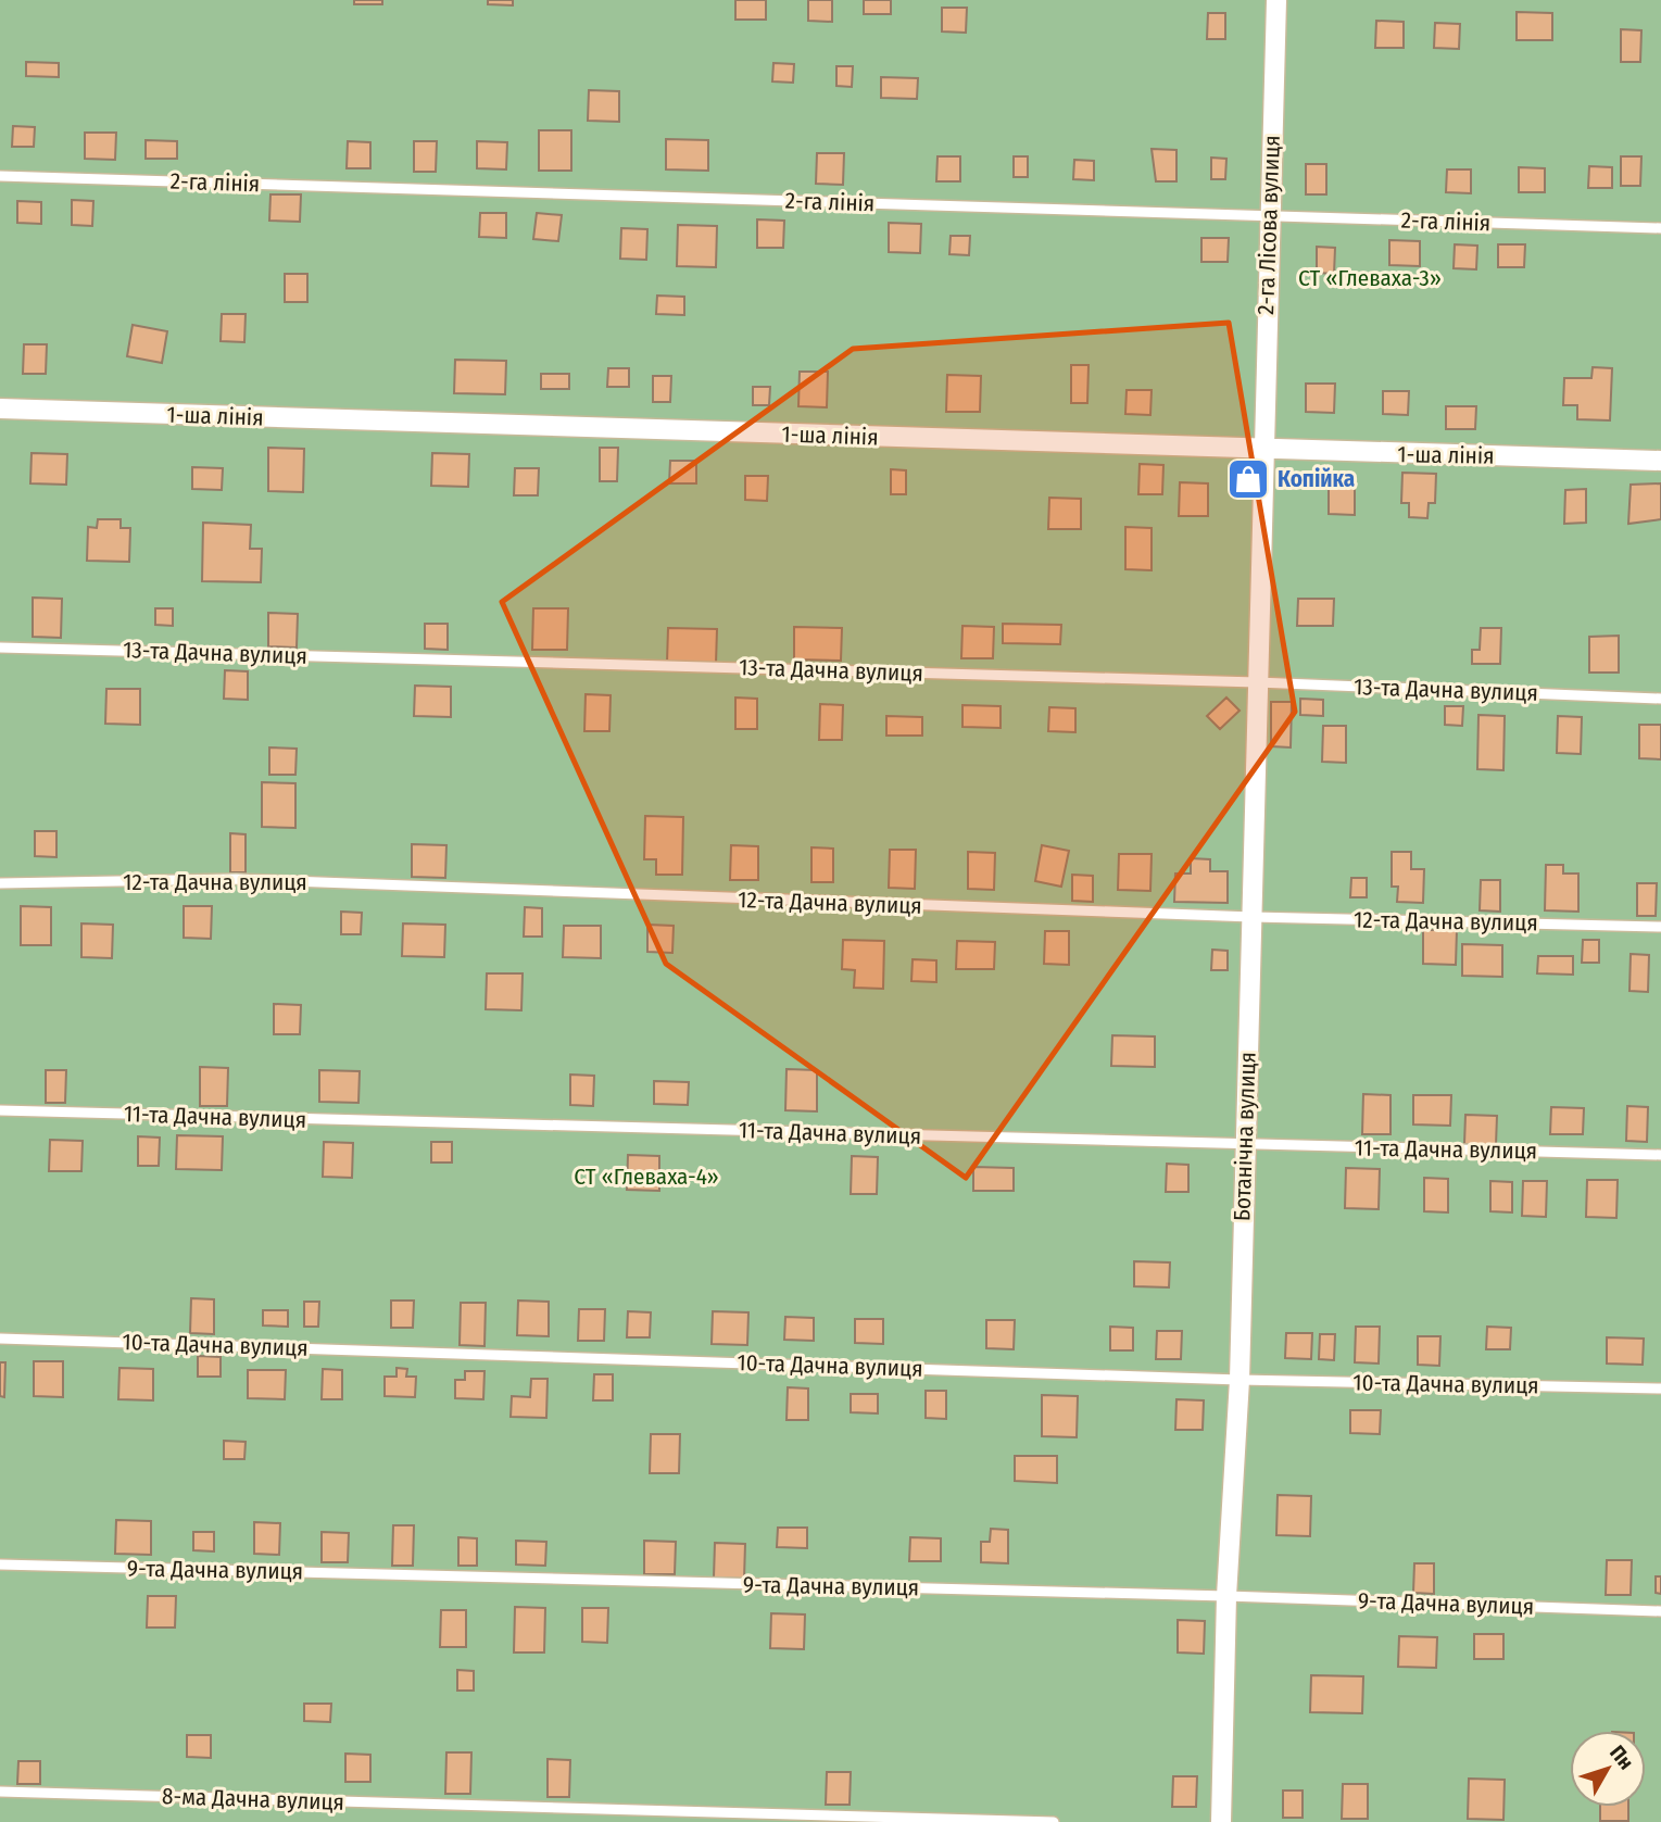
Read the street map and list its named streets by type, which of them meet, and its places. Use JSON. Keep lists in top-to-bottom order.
{
  "streets": {
    "street": ["2-га Лісова вулиця", "1-ша лінія", "Ботанічна вулиця"],
    "lane": [
      "2-га лінія",
      "13-та Дачна вулиця",
      "12-та Дачна вулиця",
      "11-та Дачна вулиця",
      "10-та Дачна вулиця",
      "9-та Дачна вулиця",
      "8-ма Дачна вулиця"
    ]
  },
  "crossings": [
    ["2-га лінія", "2-га Лісова вулиця"],
    ["2-га Лісова вулиця", "1-ша лінія"],
    ["2-га Лісова вулиця", "Ботанічна вулиця"],
    ["1-ша лінія", "Ботанічна вулиця"],
    ["13-та Дачна вулиця", "Ботанічна вулиця"],
    ["12-та Дачна вулиця", "Ботанічна вулиця"],
    ["11-та Дачна вулиця", "Ботанічна вулиця"],
    ["Ботанічна вулиця", "10-та Дачна вулиця"],
    ["Ботанічна вулиця", "9-та Дачна вулиця"]
  ],
  "parks": ["СТ «Глеваха-3»", "СТ «Глеваха-4»"],
  "places": {
    "shop": ["Копійка"]
  },
  "north": "top right"
}
